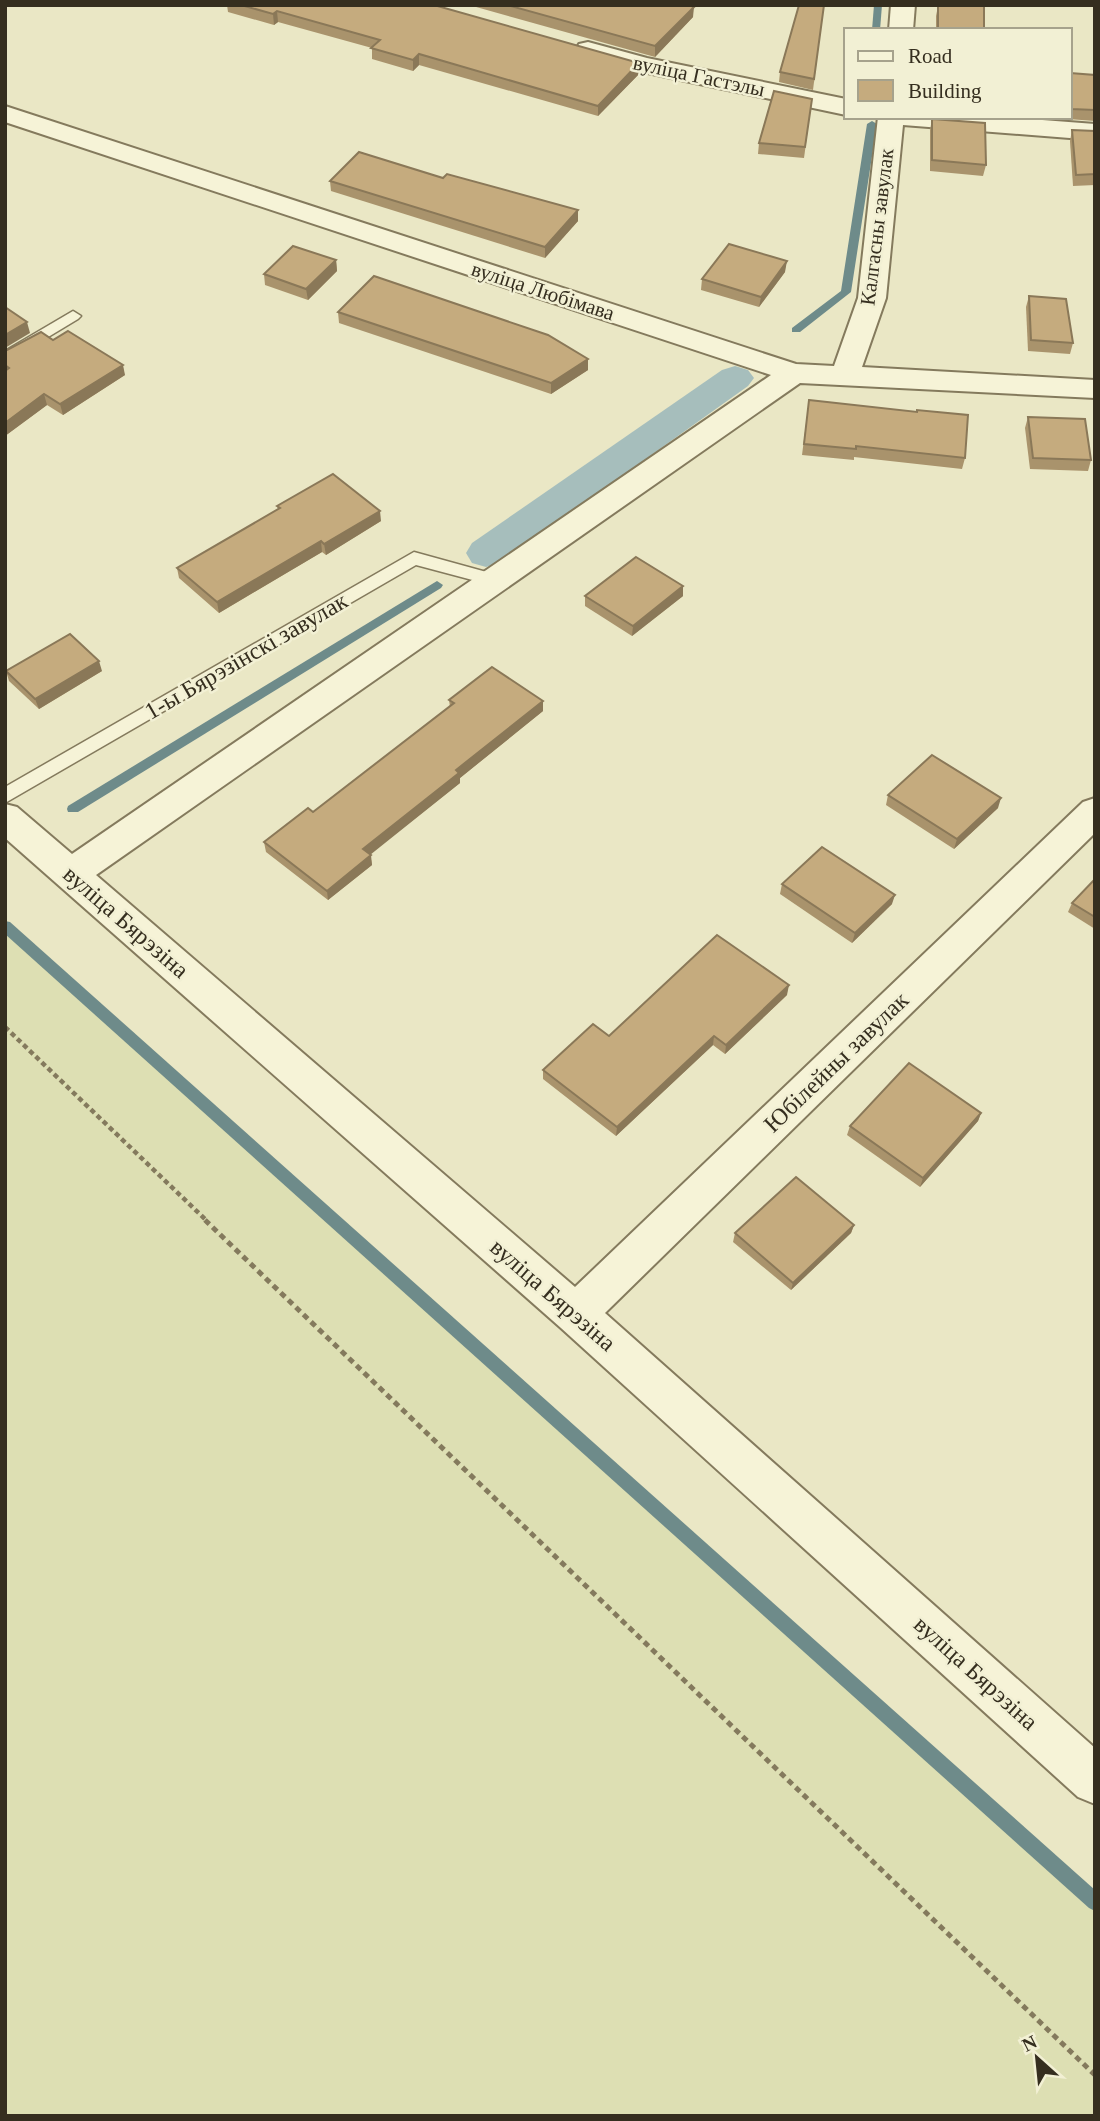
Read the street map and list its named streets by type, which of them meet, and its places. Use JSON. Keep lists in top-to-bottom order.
{
  "streets": {
    "street": [
      "вуліца Гастэлы",
      "Калгасны завулак",
      "вуліца Любімава",
      "вуліца Бярэзіна",
      "Юбілейны завулак"
    ],
    "lane": ["1-ы Бярэзінскі завулак"]
  },
  "crossings": [
    ["Калгасны завулак", "вуліца Любімава"],
    ["вуліца Бярэзіна", "Юбілейны завулак"]
  ],
  "legend": ["Road", "Building"],
  "north": "top left"
}
